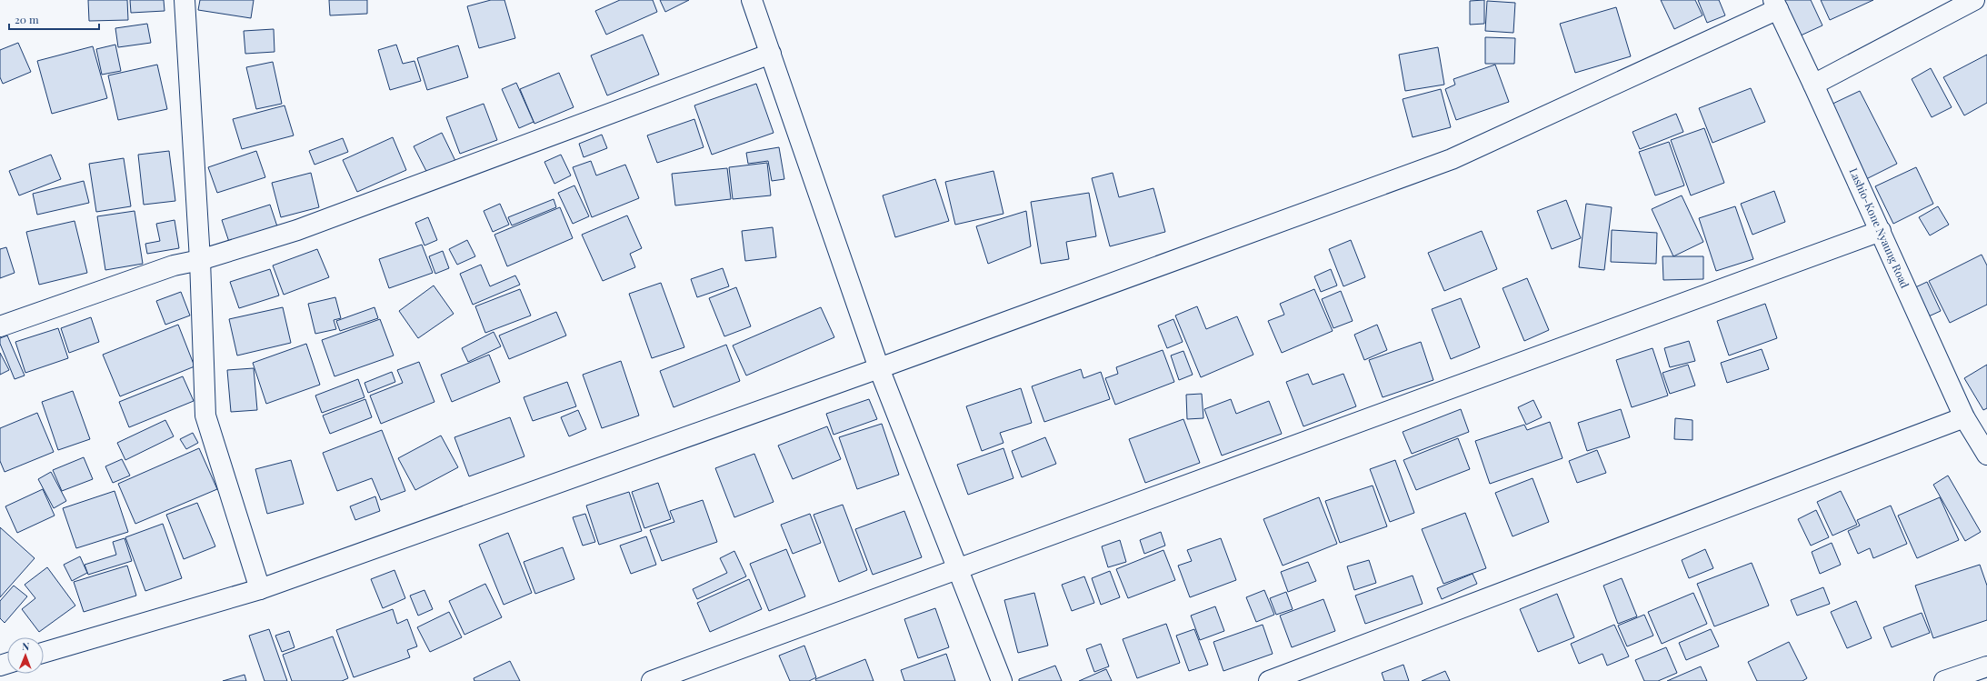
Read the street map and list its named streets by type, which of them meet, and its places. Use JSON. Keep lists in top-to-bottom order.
{
  "streets": {
    "street": ["Lashio-Kone Nyaung Road"]
  },
  "scale_bar": "20 m",
  "north": "top"
}
